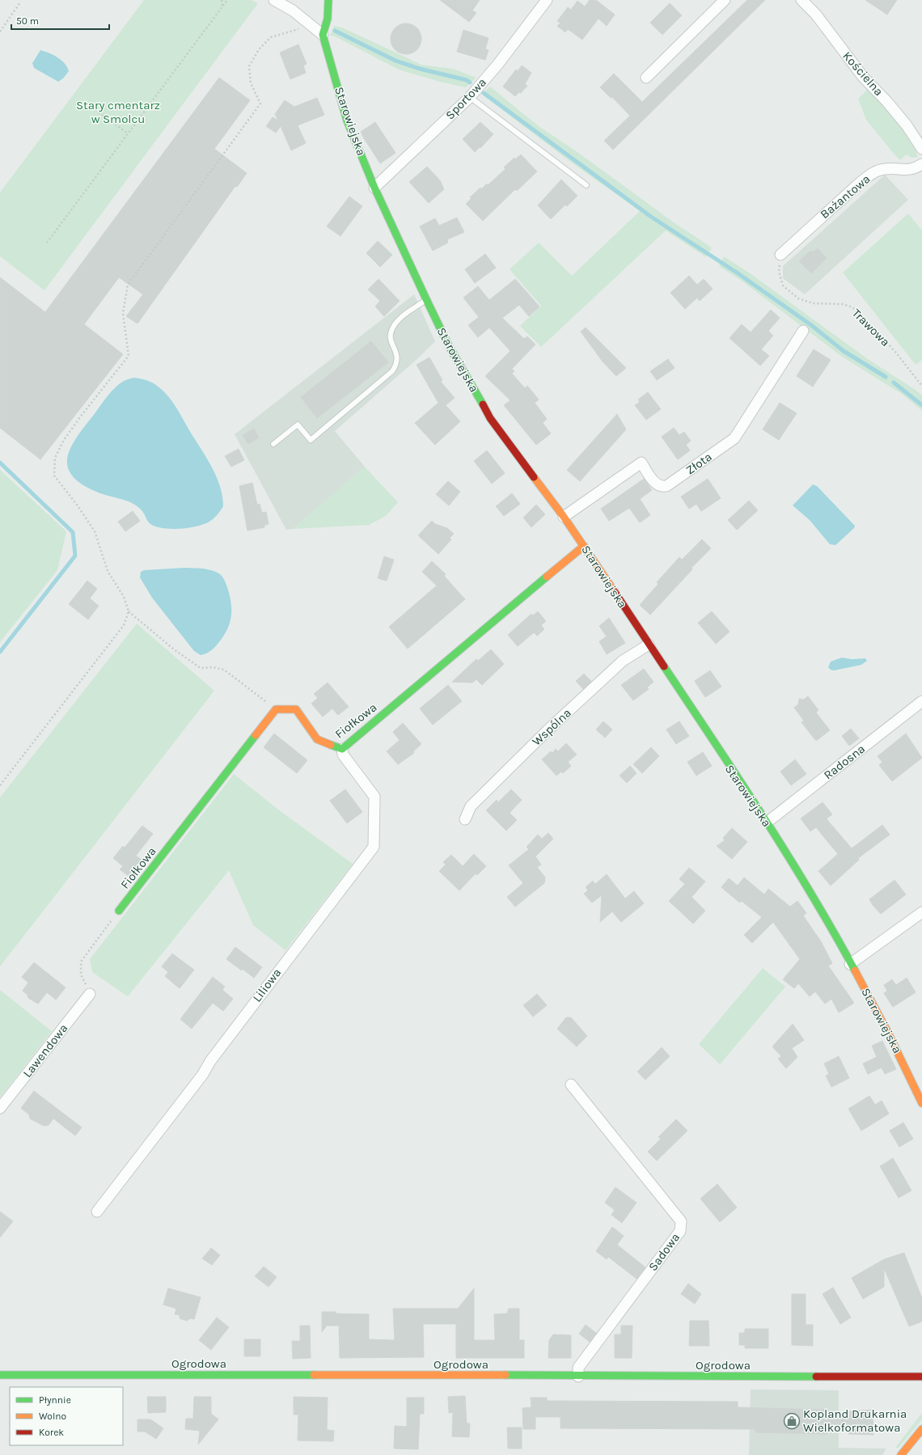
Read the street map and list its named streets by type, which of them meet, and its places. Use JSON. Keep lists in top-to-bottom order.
{
  "streets": {
    "street": [
      "Kościelna",
      "Sportowa",
      "Starowiejska",
      "Bażantowa",
      "Złota",
      "Fiołkowa",
      "Wspólna",
      "Radosna",
      "Liliowa",
      "Lawendowa",
      "Sadowa",
      "Ogrodowa"
    ],
    "path": ["Trawowa"]
  },
  "crossings": [
    ["Sportowa", "Starowiejska"],
    ["Starowiejska", "Złota"],
    ["Starowiejska", "Fiołkowa"],
    ["Starowiejska", "Wspólna"],
    ["Starowiejska", "Radosna"],
    ["Bażantowa", "Trawowa"],
    ["Fiołkowa", "Liliowa"],
    ["Sadowa", "Ogrodowa"]
  ],
  "parks": ["Stary cmentarz w Smolcu"],
  "places": {
    "shop": ["Kopland Drukarnia Wielkoformatowa"]
  },
  "legend": ["Płynnie", "Wolno", "Korek"],
  "scale_bar": "50 m"
}
